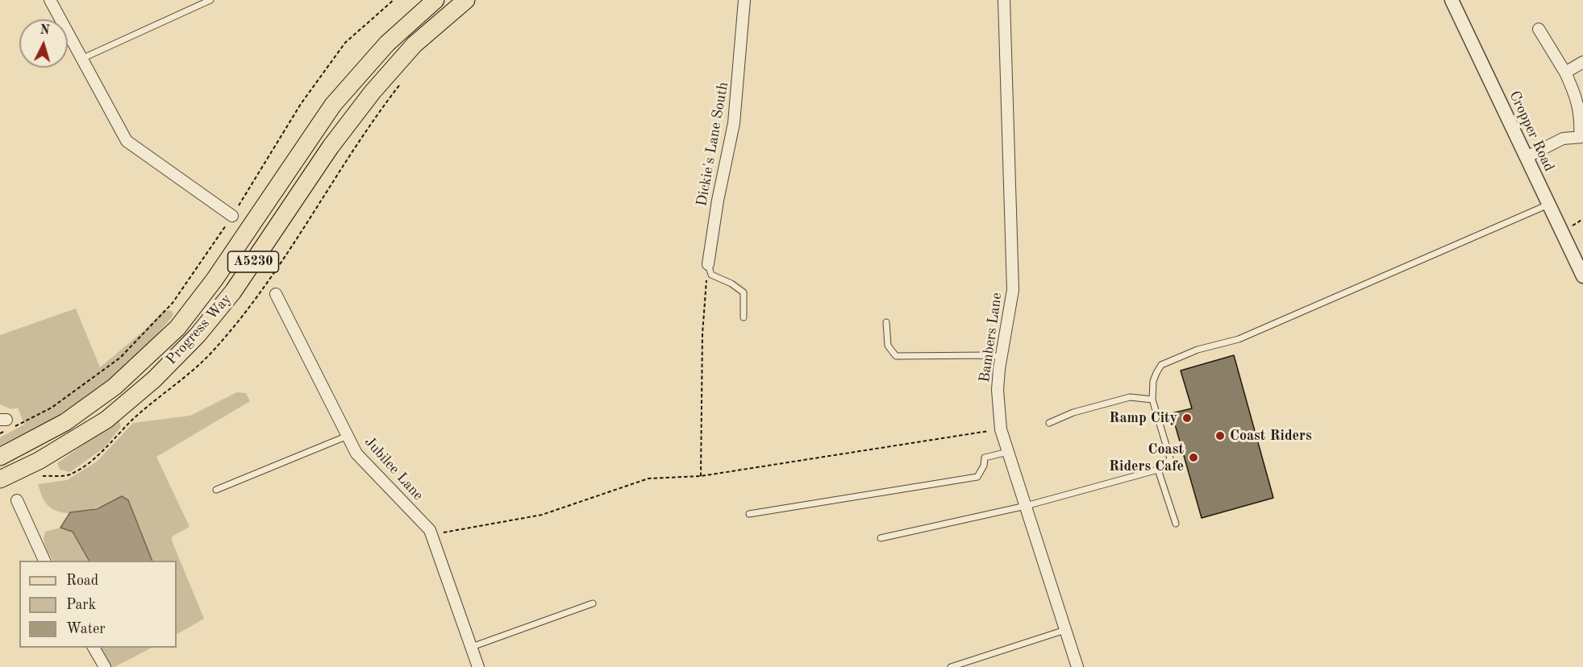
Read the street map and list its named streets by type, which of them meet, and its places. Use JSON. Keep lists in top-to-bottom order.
{
  "streets": {
    "main road": ["A5230", "Progress Way"],
    "street": [
      "Cropper Road",
      "Dickie's Lane South",
      "Bambers Lane",
      "Jubilee Lane"
    ]
  },
  "places": ["Ramp City", "Coast Riders", "Coast Riders Cafe"],
  "legend": ["Road", "Park", "Water"],
  "north": "top"
}
